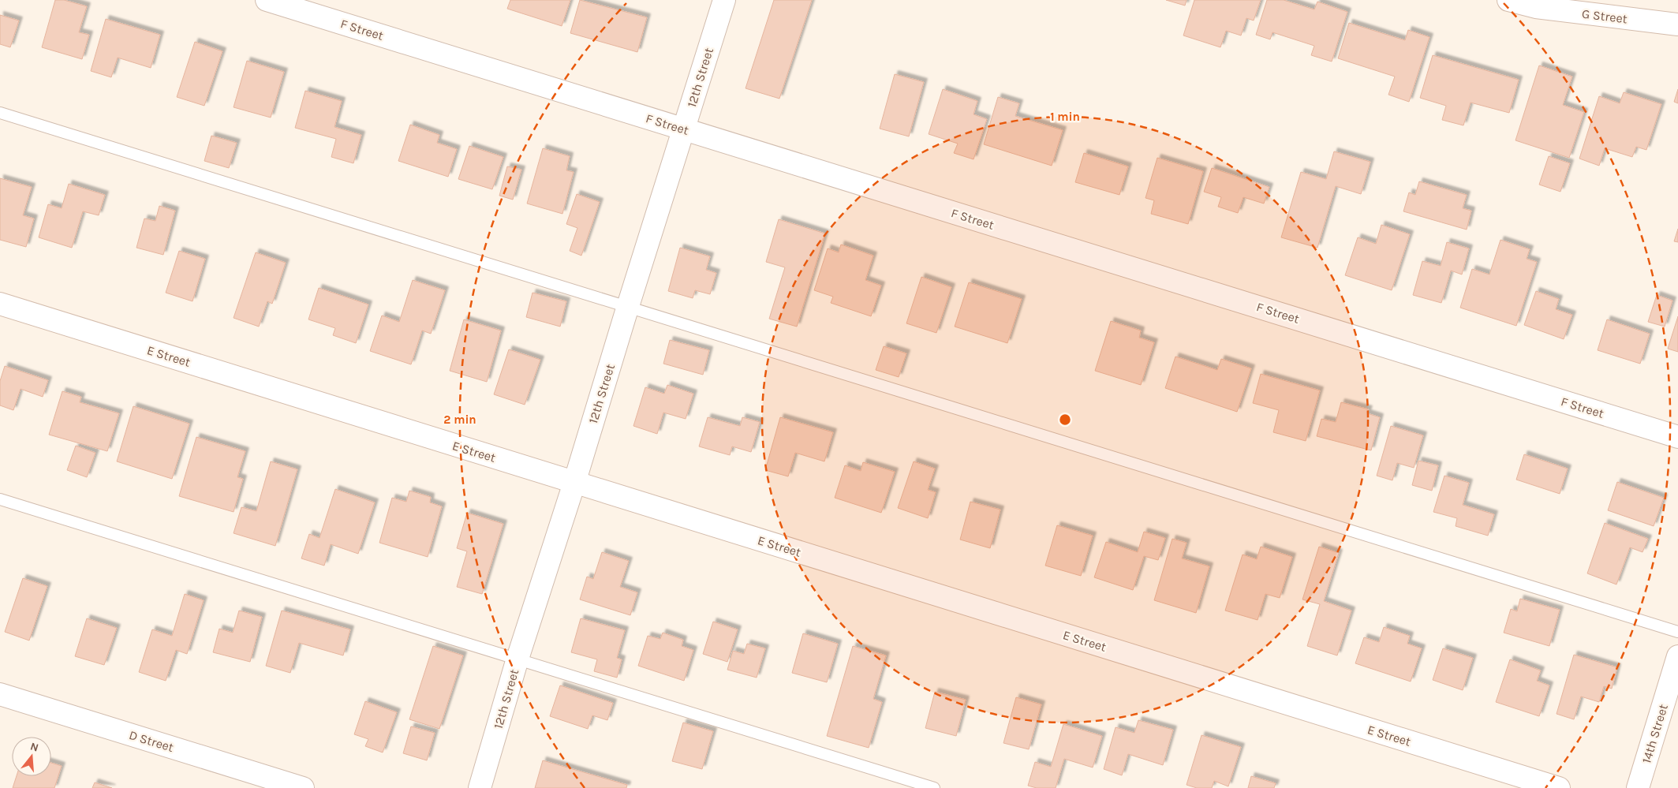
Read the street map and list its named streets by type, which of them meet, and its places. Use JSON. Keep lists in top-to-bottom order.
{
  "streets": {
    "street": [
      "G Street",
      "F Street",
      "12th Street",
      "E Street",
      "14th Street",
      "D Street"
    ]
  },
  "crossings": [
    ["F Street", "12th Street"],
    ["12th Street", "E Street"]
  ],
  "north": "top",
  "rings": ["1 min", "2 min"]
}
